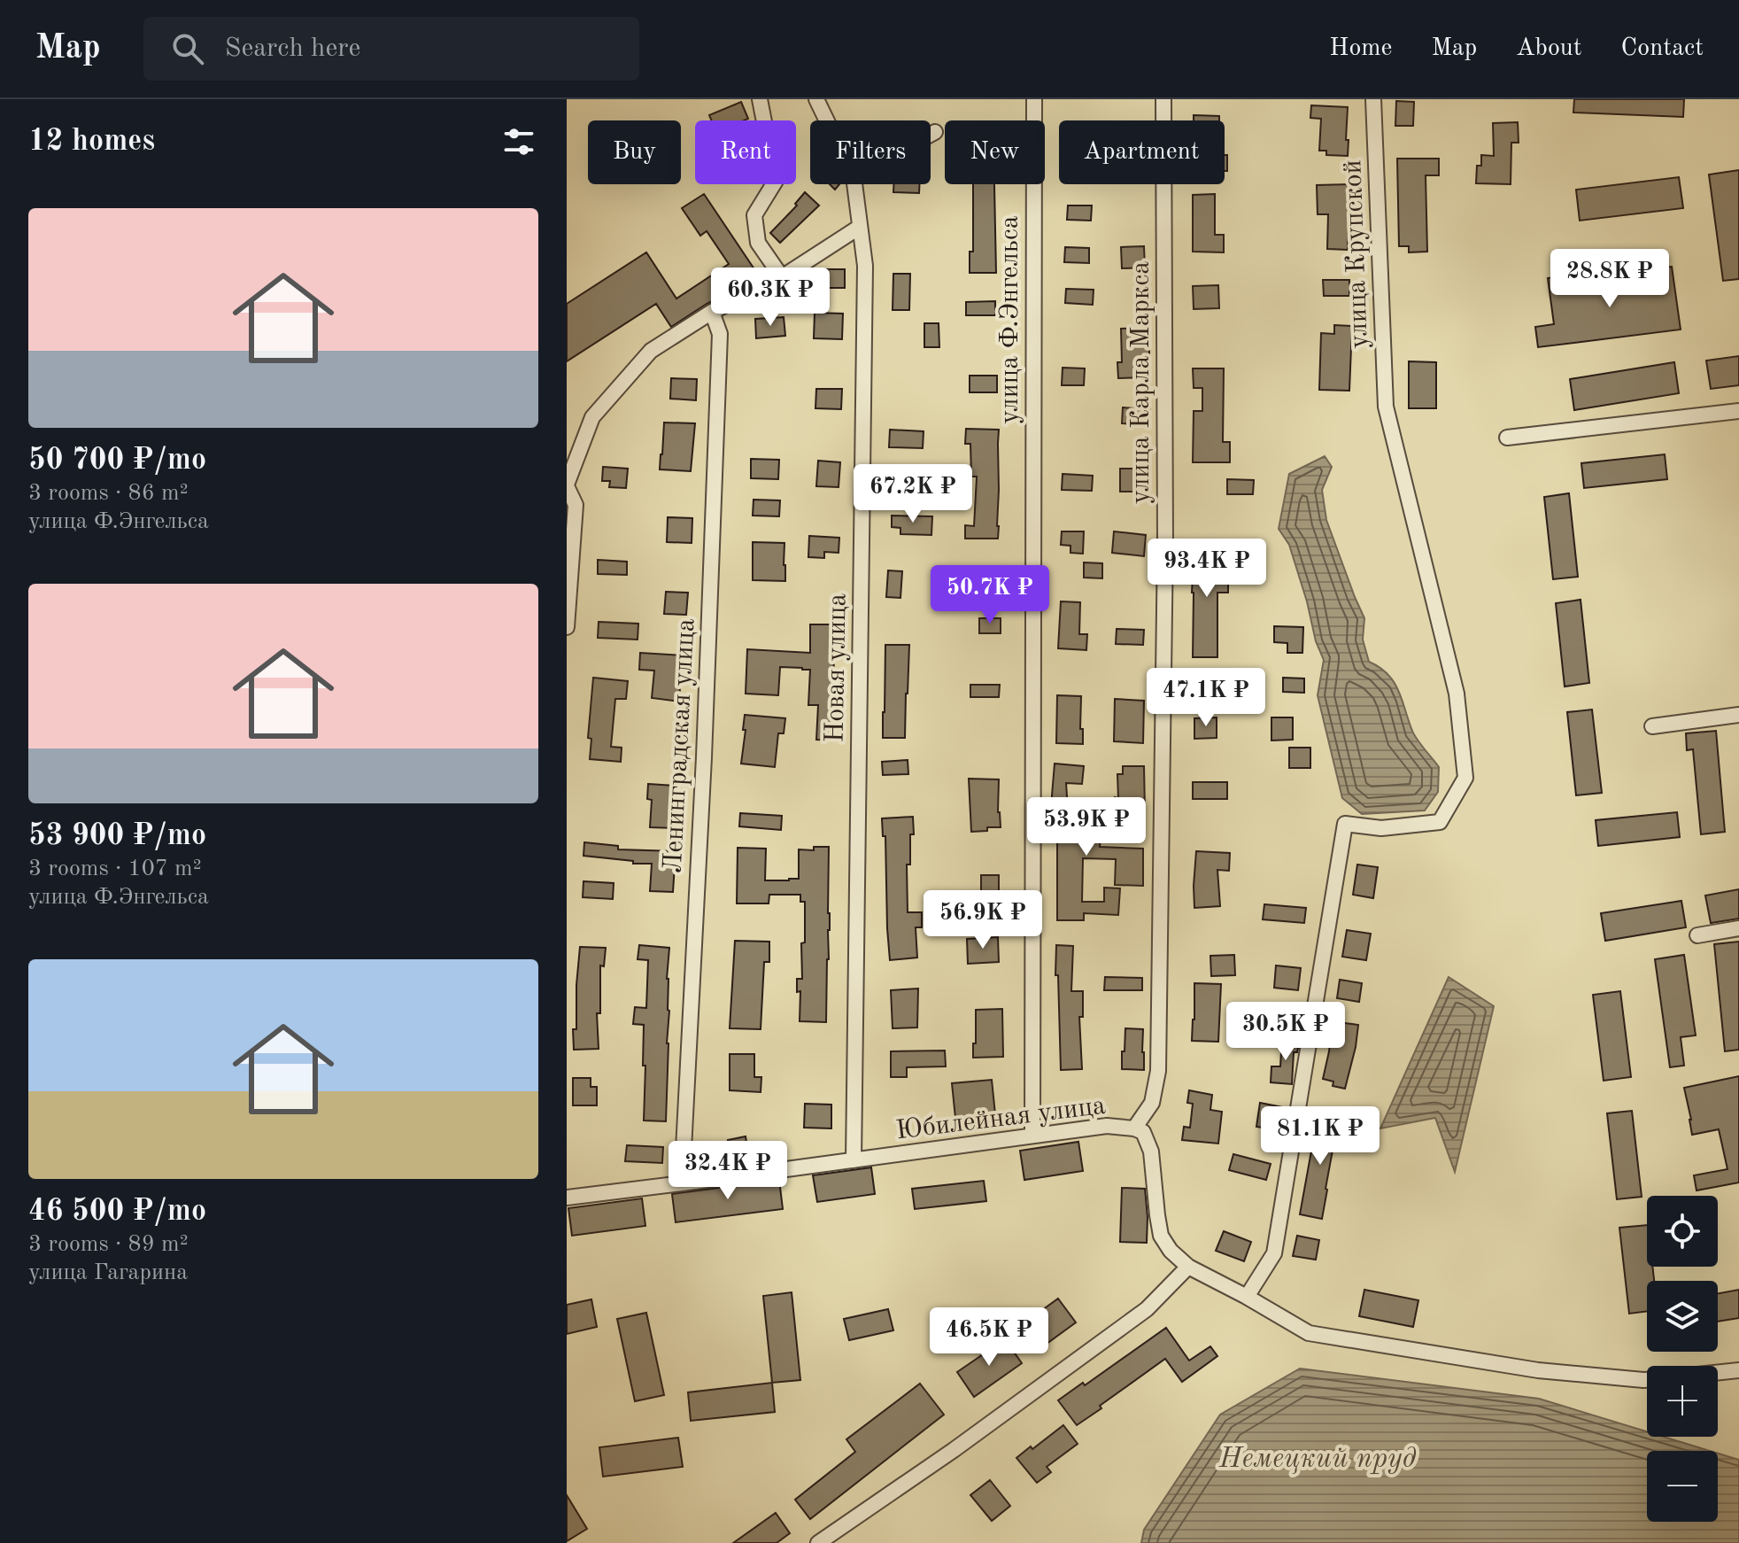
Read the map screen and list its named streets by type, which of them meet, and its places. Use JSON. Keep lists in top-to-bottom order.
{
  "streets": {
    "street": [
      "улица Крупской",
      "улица Ф.Энгельса",
      "улица Карла Маркса",
      "Новая улица",
      "Ленинградская улица",
      "Юбилейная улица"
    ]
  },
  "crossings": [
    ["улица Крупской", "Юбилейная улица"],
    ["улица Ф.Энгельса", "Юбилейная улица"],
    ["улица Карла Маркса", "Юбилейная улица"],
    ["Новая улица", "Юбилейная улица"],
    ["Ленинградская улица", "Юбилейная улица"]
  ],
  "water": ["Немецкий пруд"],
  "page": {
    "header": "Map",
    "search": "Search here",
    "nav": [
      "Home",
      "Map",
      "About",
      "Contact"
    ],
    "heading": "12 homes",
    "chip": [
      "Buy",
      "Rent",
      "Filters",
      "New",
      "Apartment"
    ],
    "list": [
      {
        "name": "50 700 ₽/mo",
        "note": "3 rooms · 86 m² · улица Ф.Энгельса"
      },
      {
        "name": "53 900 ₽/mo",
        "note": "3 rooms · 107 m² · улица Ф.Энгельса"
      },
      {
        "name": "46 500 ₽/mo",
        "note": "3 rooms · 89 m² · улица Гагарина"
      }
    ],
    "price": [
      "28.8K ₽",
      "60.3K ₽",
      "67.2K ₽",
      "93.4K ₽",
      "50.7K ₽",
      "47.1K ₽",
      "53.9K ₽",
      "56.9K ₽",
      "30.5K ₽",
      "81.1K ₽",
      "32.4K ₽",
      "46.5K ₽"
    ],
    "map_buttons": ["+", "−"]
  }
}
